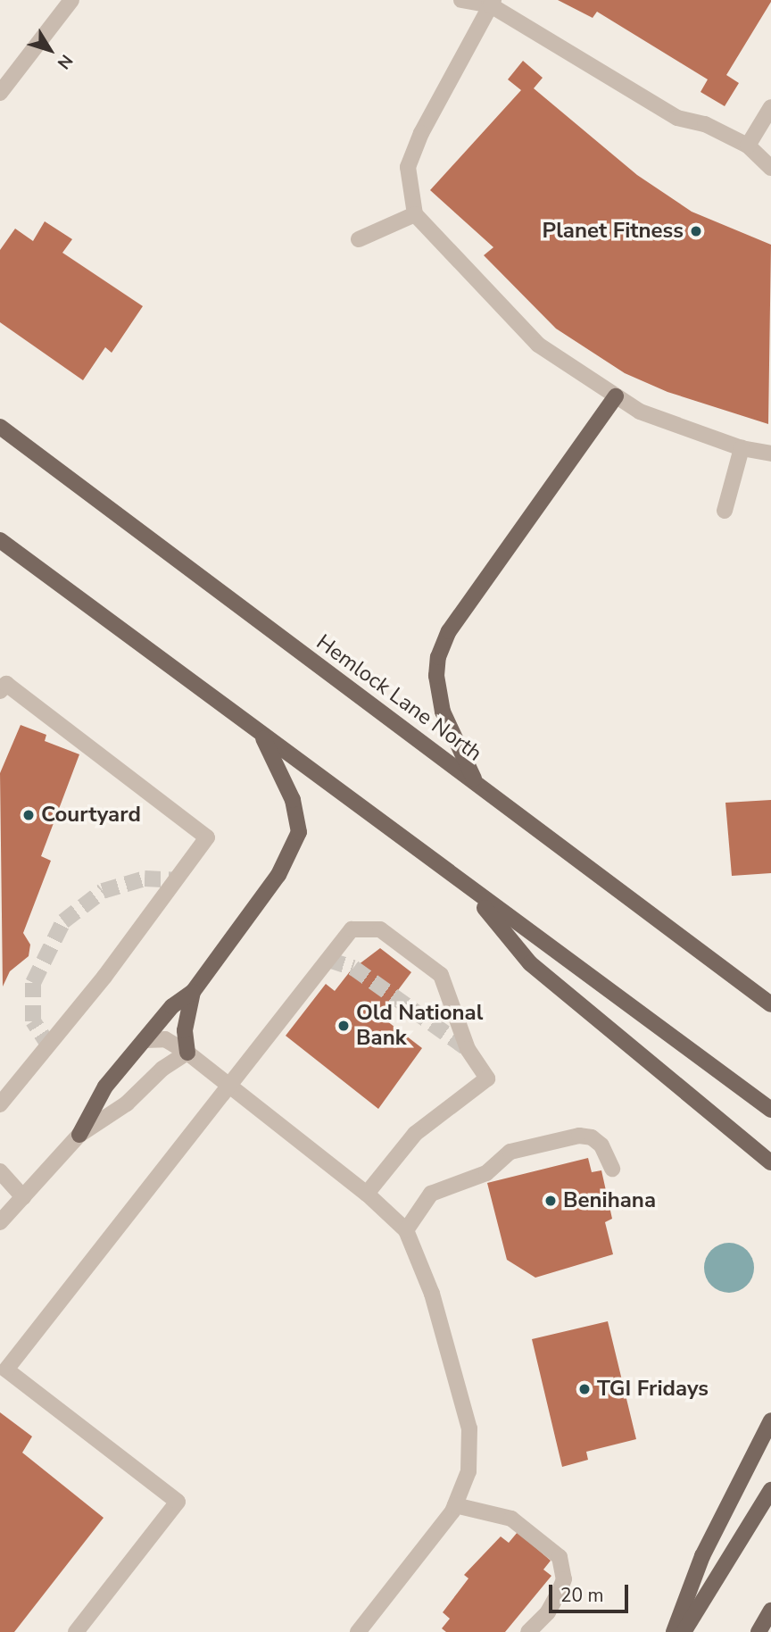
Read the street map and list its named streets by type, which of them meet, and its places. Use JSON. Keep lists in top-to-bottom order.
{
  "streets": {
    "main road": ["Hemlock Lane North"]
  },
  "places": [
    "Planet Fitness",
    "Courtyard",
    "Old National Bank",
    "Benihana",
    "TGI Fridays"
  ],
  "scale_bar": "20 m",
  "north": "bottom right"
}
